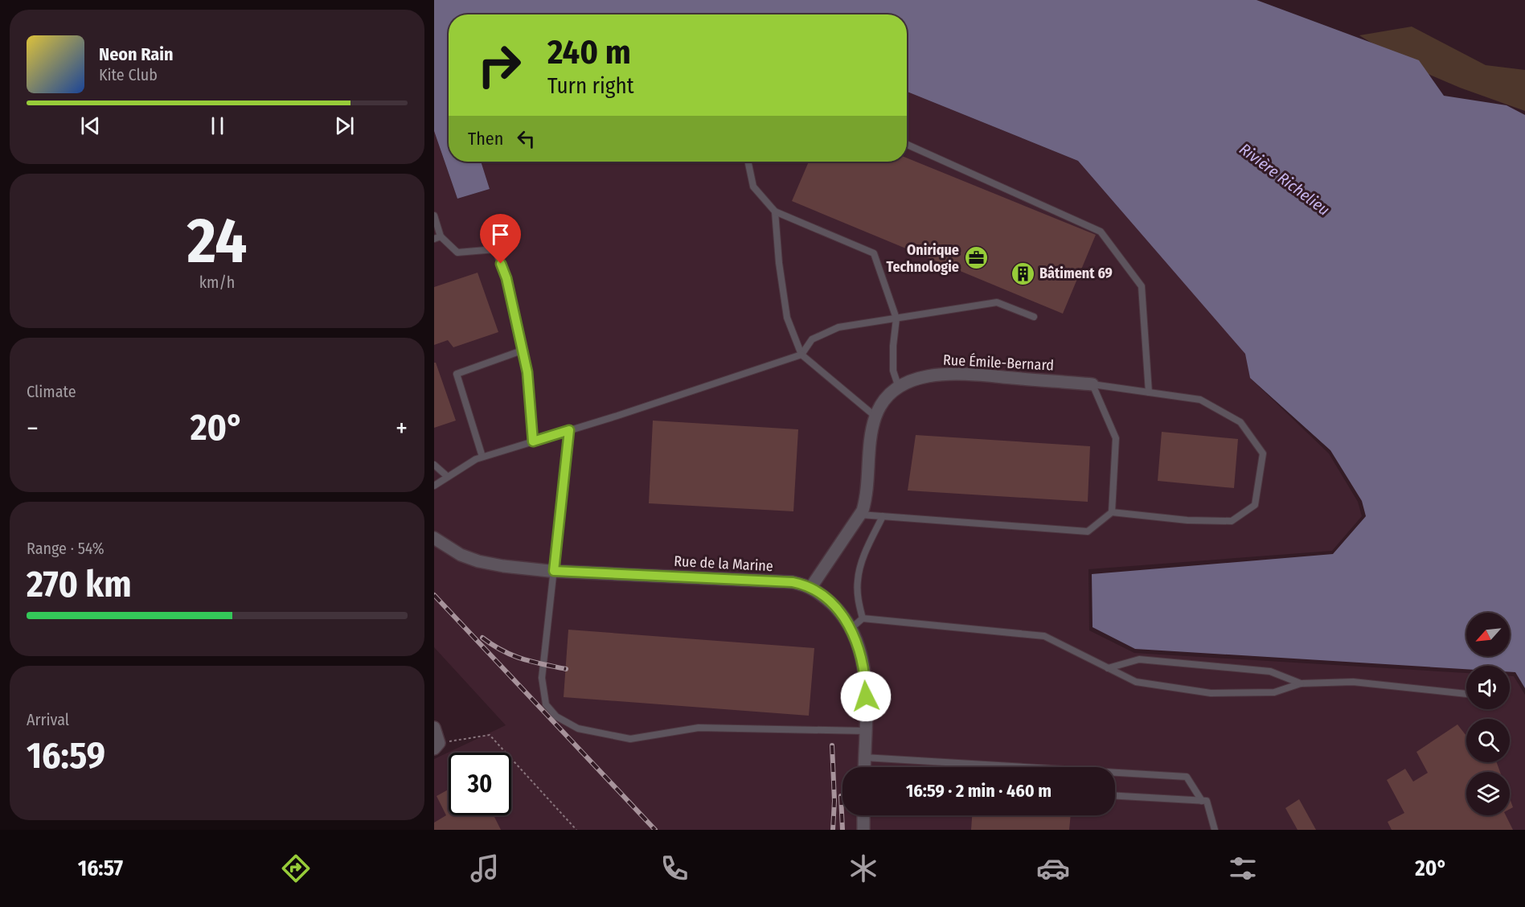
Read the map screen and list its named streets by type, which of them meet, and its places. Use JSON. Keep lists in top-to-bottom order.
{
  "streets": {
    "street": ["Rue Émile-Bernard", "Rue de la Marine"]
  },
  "crossings": [
    ["Rue Émile-Bernard", "Rue de la Marine"]
  ],
  "water": ["Rivière Richelieu"],
  "places": {
    "office": ["Onirique Technologie"],
    "building": ["Bâtiment 69"]
  },
  "north": "bottom left",
  "page": {
    "turn": ["240 m", "Turn right"],
    "song": ["Neon Rain", "Kite Club"],
    "then": "Then",
    "tile": [
      ["24", "km/h"],
      "Climate",
      ["Range · 54%", "270 km"],
      ["Arrival", "16:59"]
    ],
    "heat": ["−", "20°", "+"],
    "limit": "30",
    "trip": "16:59 · 2 min · 460 m",
    "tabs": ["16:57", "20°"]
  }
}
